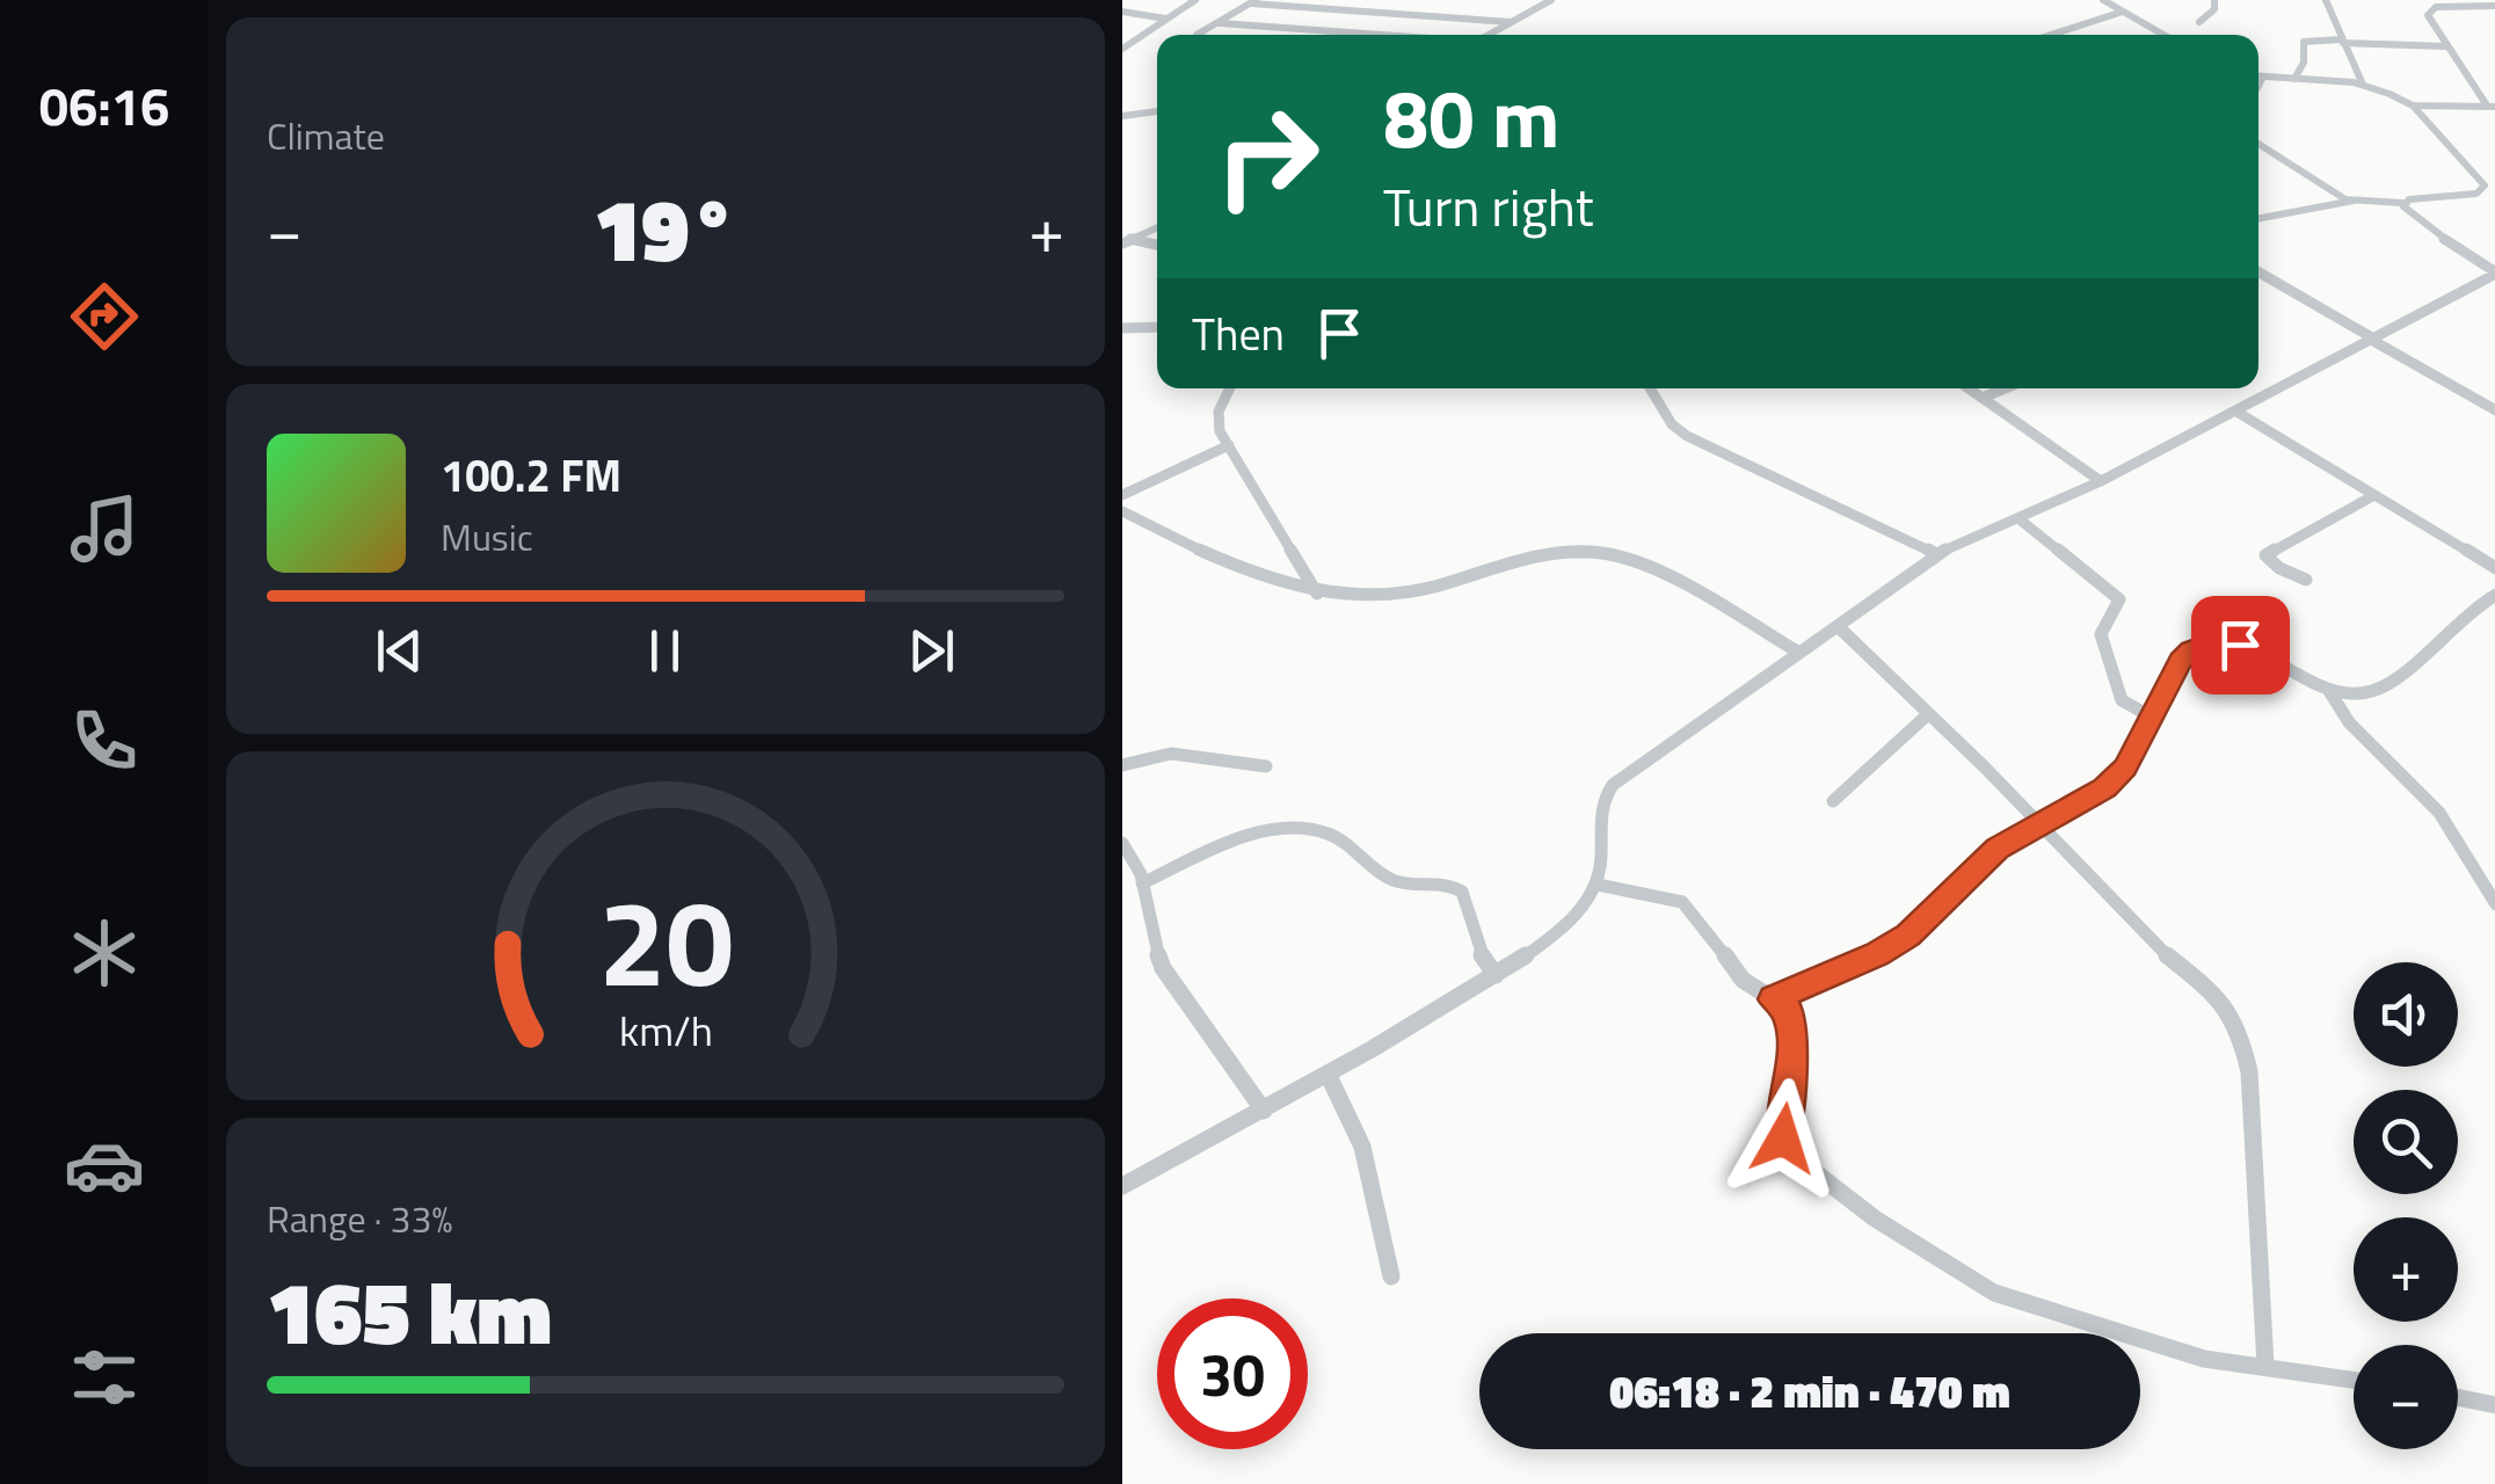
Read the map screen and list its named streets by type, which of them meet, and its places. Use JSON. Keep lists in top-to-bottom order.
{
  "page": {
    "tabs": "06:16",
    "tile": [
      "Climate",
      ["Range · 33%", "165 km"]
    ],
    "turn": ["80 m", "Turn right"],
    "heat": ["−", "19°", "+"],
    "then": "Then",
    "song": ["100.2 FM", "Music"],
    "map_buttons": ["+", "−"],
    "limit": "30",
    "trip": "06:18 · 2 min · 470 m",
    "gauge": ["20", "km/h"]
  }
}
